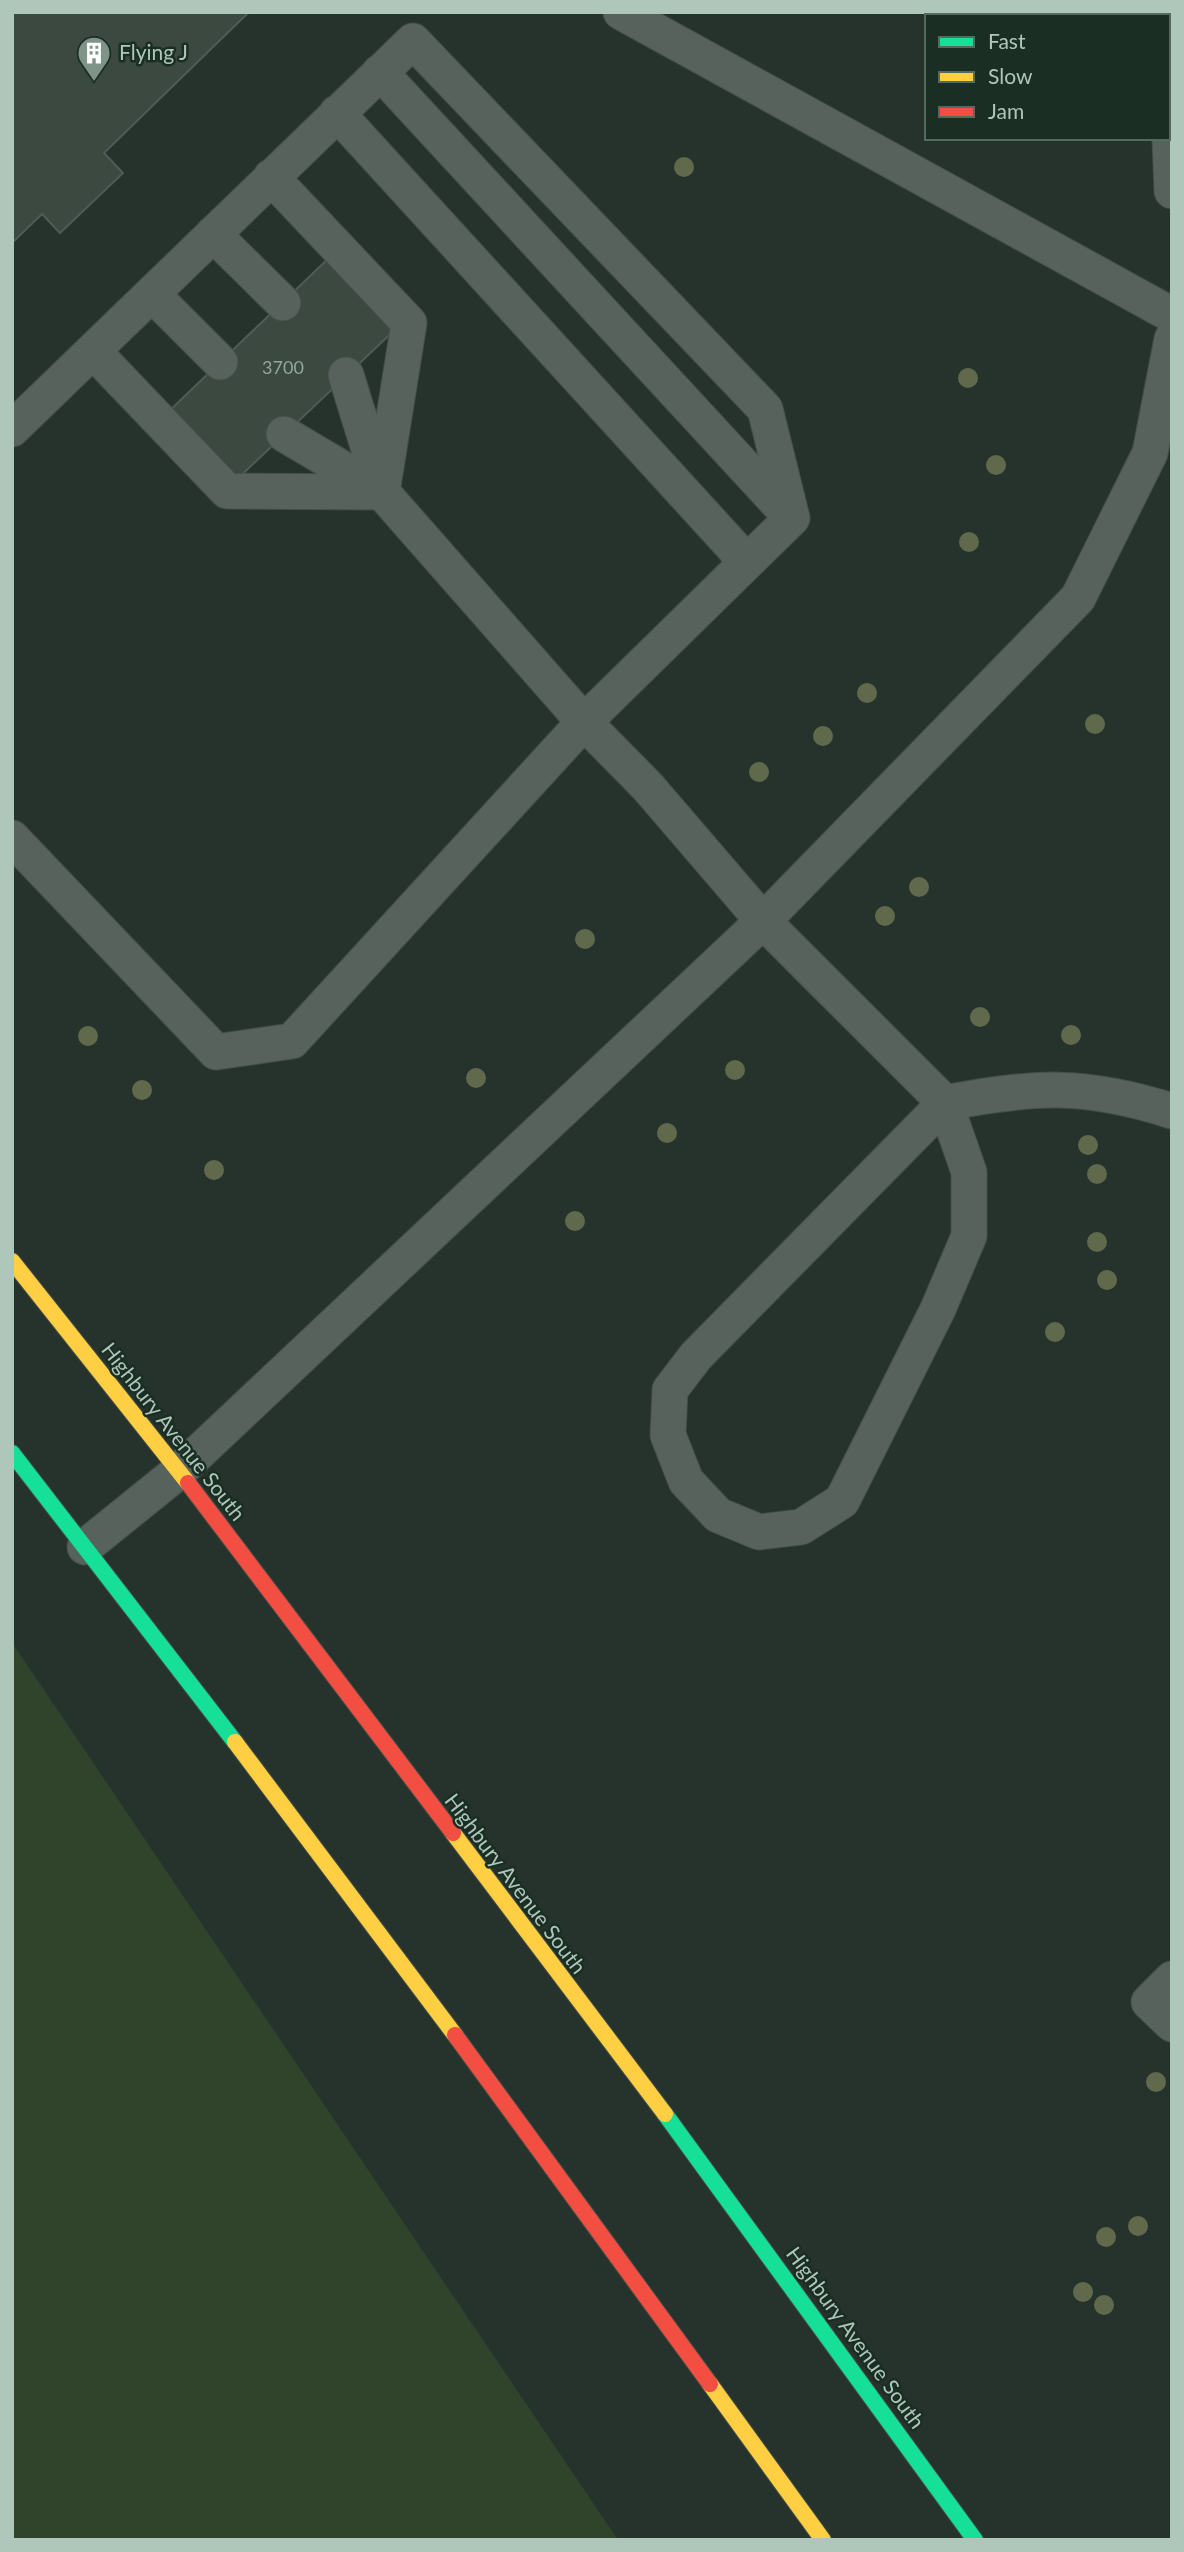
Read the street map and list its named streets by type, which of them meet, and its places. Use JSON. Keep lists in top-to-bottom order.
{
  "streets": {
    "main road": ["Highbury Avenue South"]
  },
  "places": {
    "building": ["Flying J"]
  },
  "house_numbers": ["3700"],
  "legend": ["Fast", "Slow", "Jam"]
}
